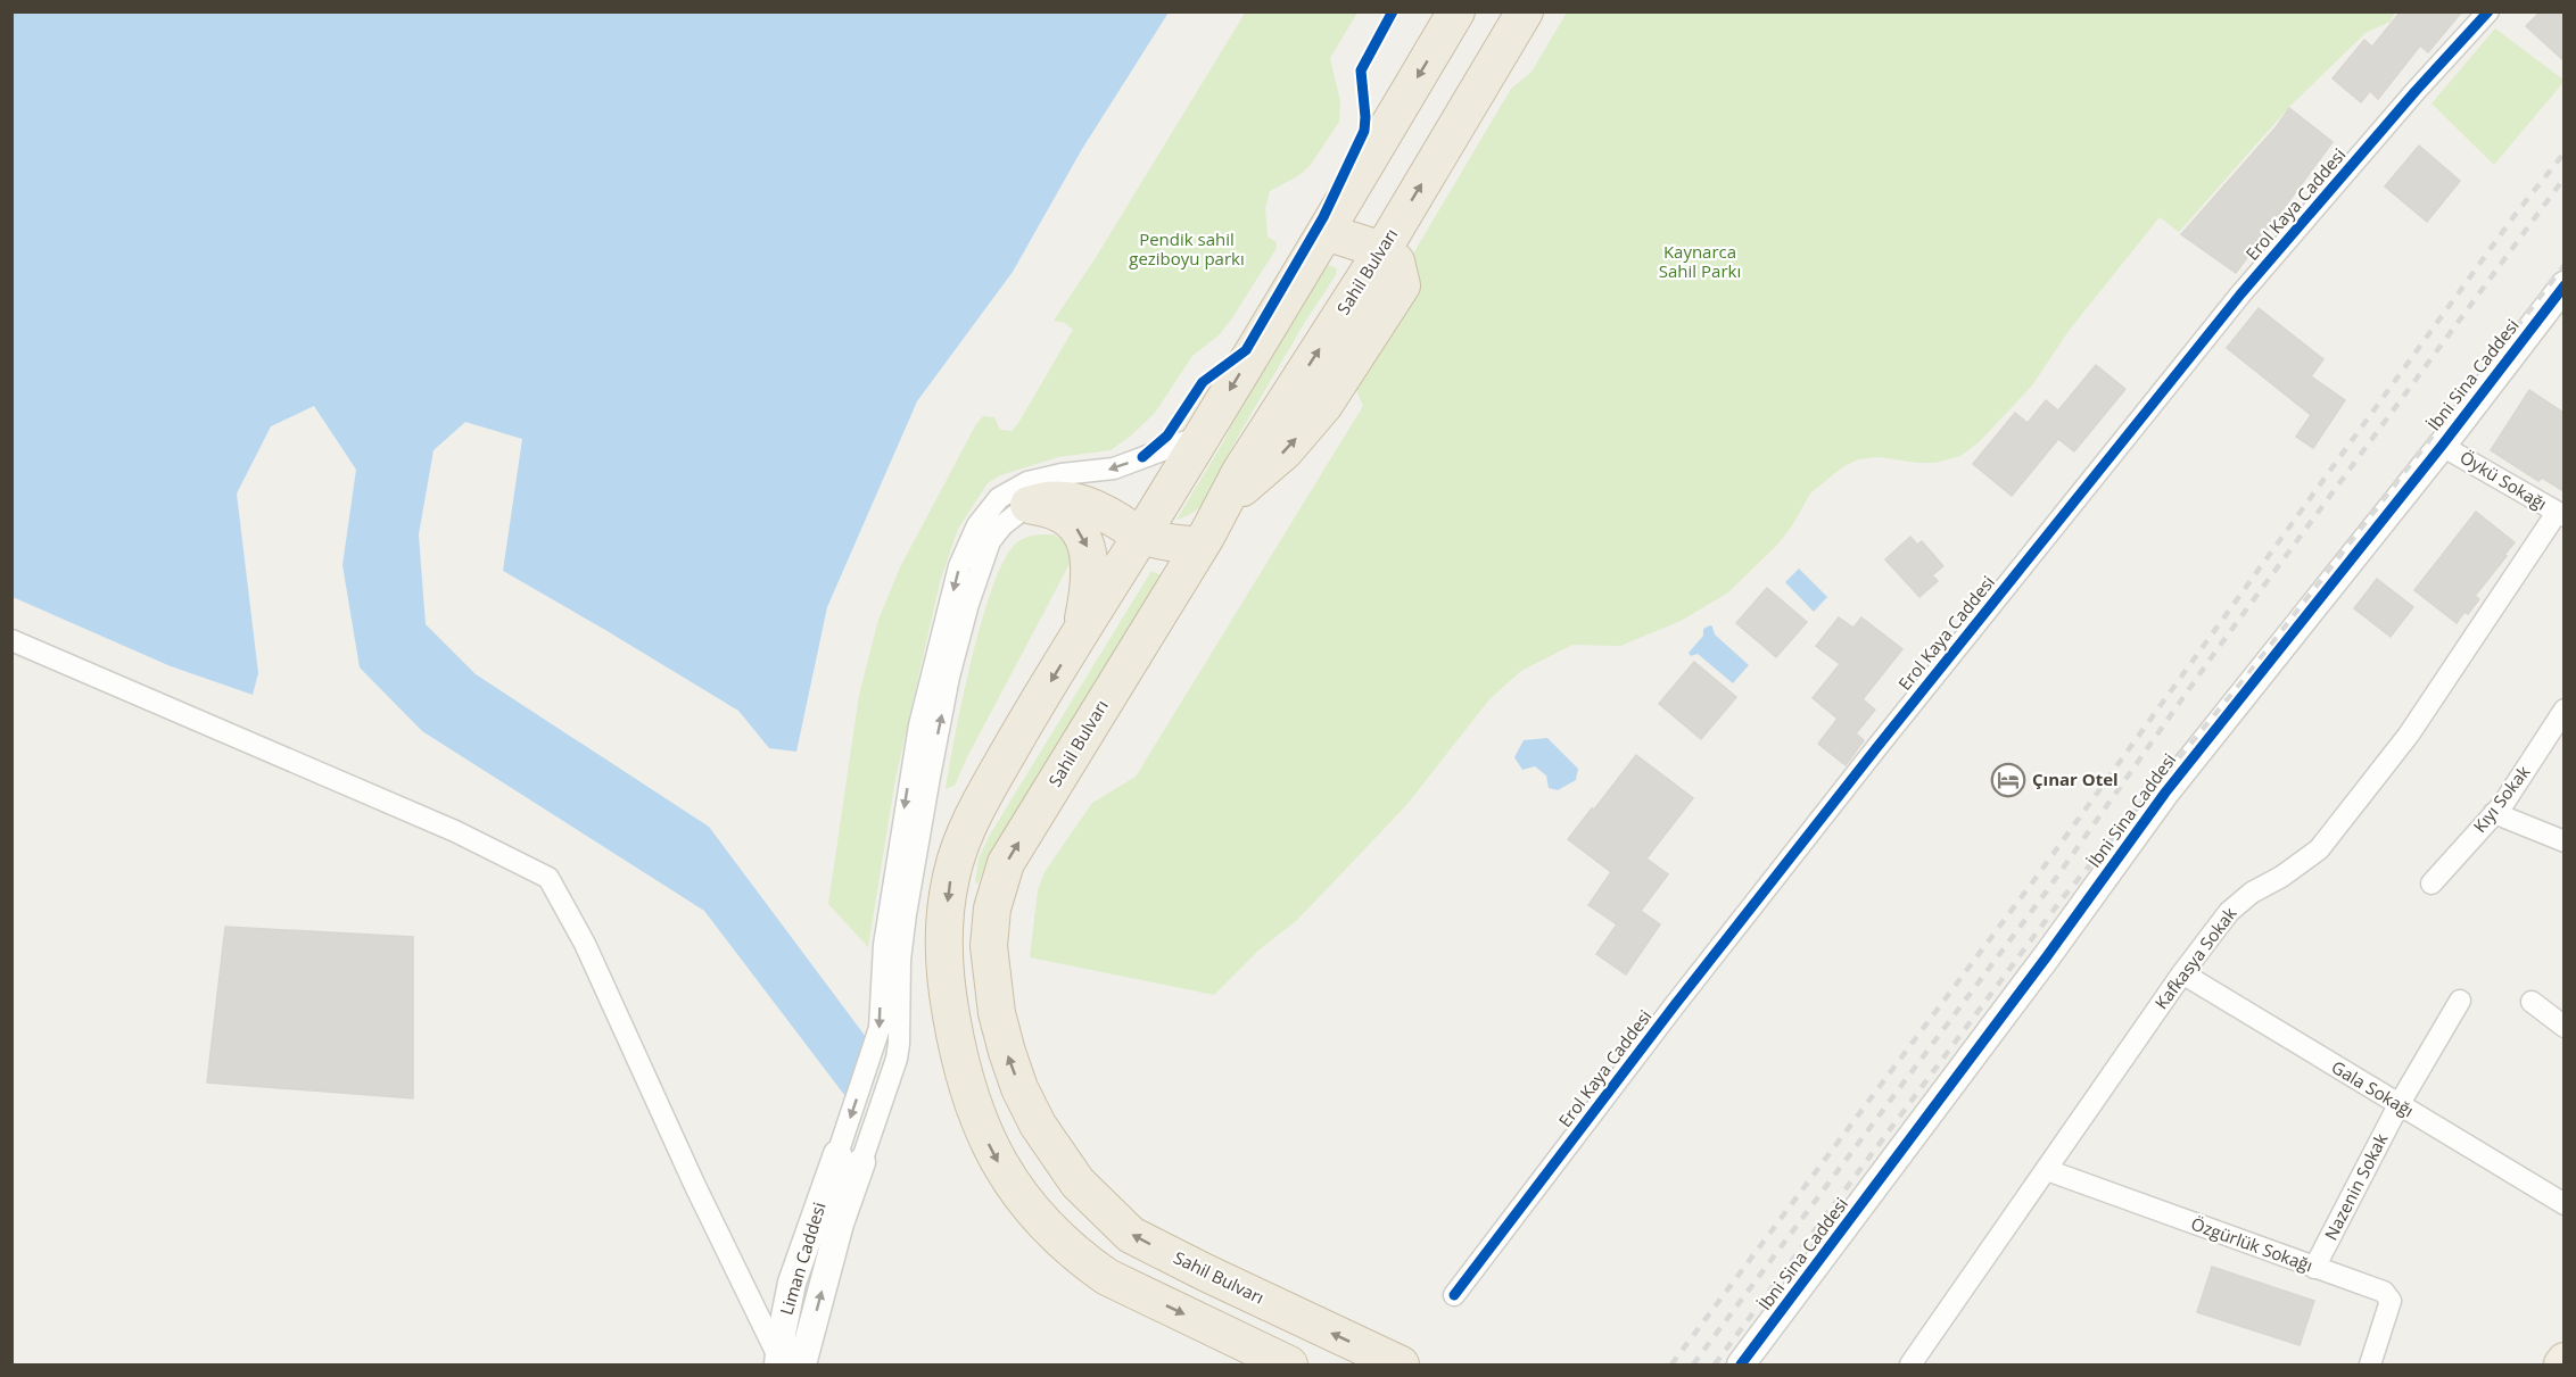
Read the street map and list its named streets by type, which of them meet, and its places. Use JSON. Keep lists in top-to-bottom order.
{
  "streets": {
    "highway": ["Sahil Bulvarı"],
    "street": [
      "Erol Kaya Caddesi",
      "İbni Sina Caddesi",
      "Öykü Sokağı",
      "Kıyı Sokak",
      "Kafkasya Sokak",
      "Gala Sokağı",
      "Nazenin Sokak",
      "Özgürlük Sokağı",
      "Liman Caddesi"
    ]
  },
  "crossings": [
    ["İbni Sina Caddesi", "Öykü Sokağı"],
    ["Öykü Sokağı", "Kafkasya Sokak"],
    ["Kafkasya Sokak", "Gala Sokağı"],
    ["Kafkasya Sokak", "Özgürlük Sokağı"],
    ["Gala Sokağı", "Nazenin Sokak"],
    ["Nazenin Sokak", "Özgürlük Sokağı"]
  ],
  "parks": ["Pendik sahil geziboyu parkı", "Kaynarca Sahil Parkı"],
  "places": {
    "hotel": ["Çınar Otel"]
  }
}
